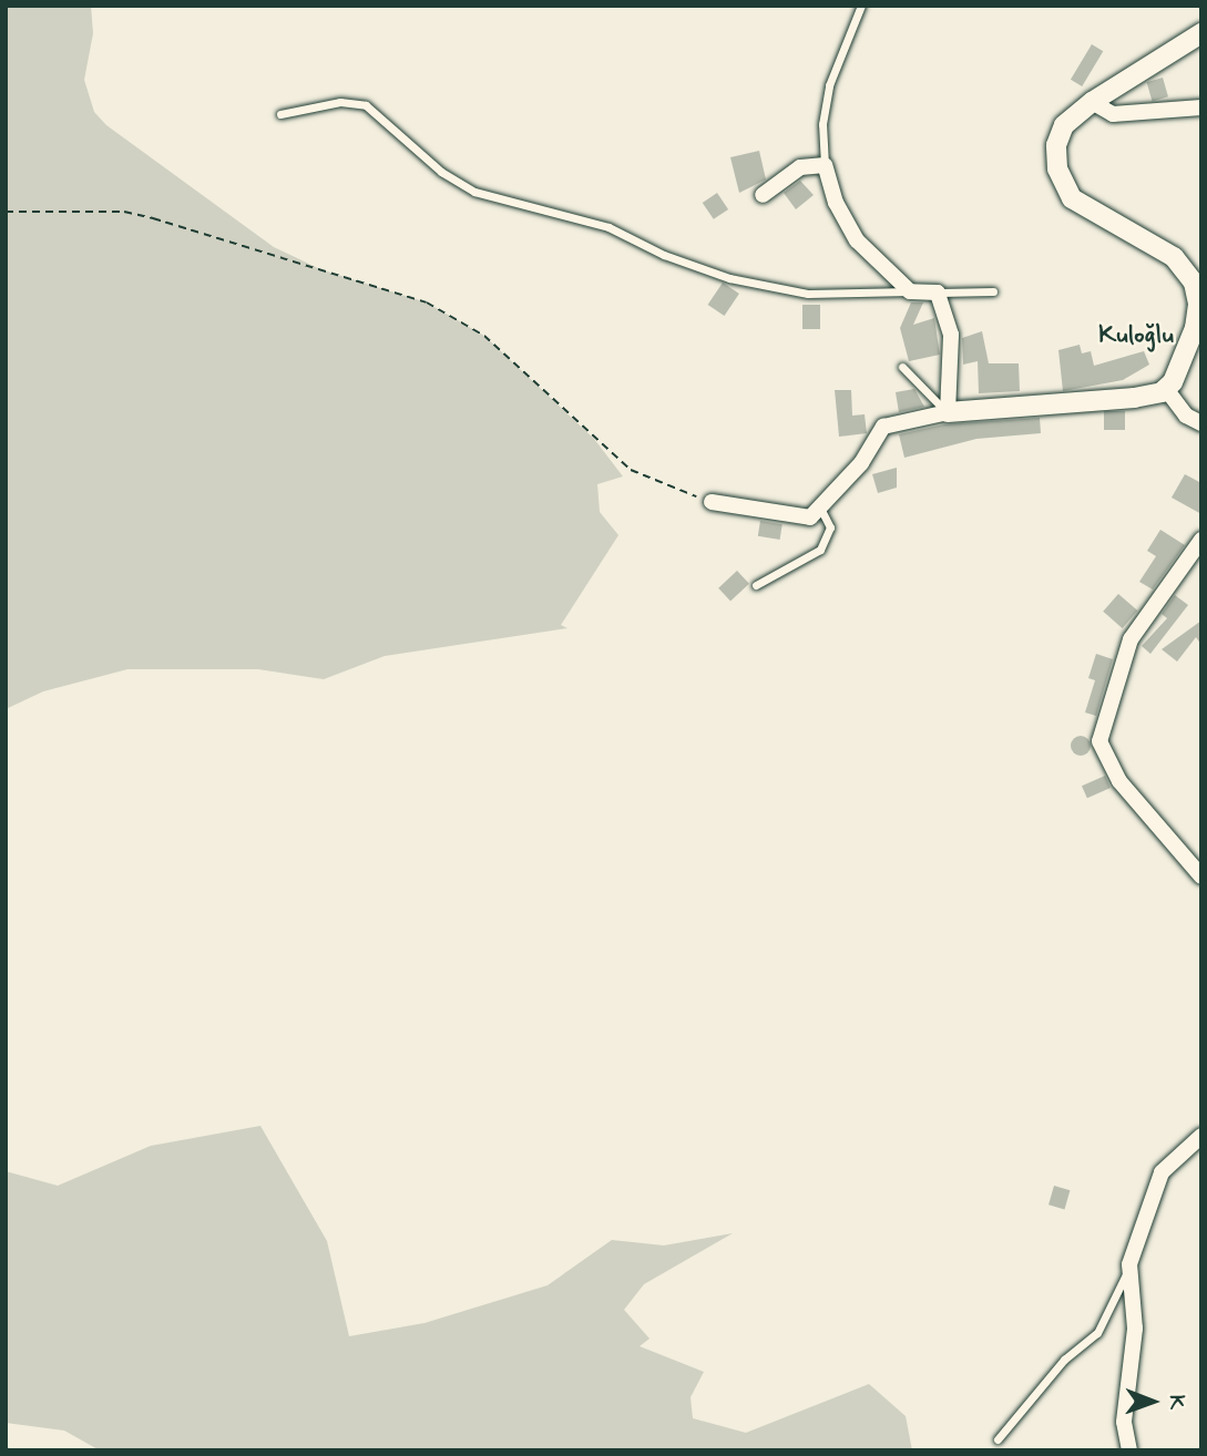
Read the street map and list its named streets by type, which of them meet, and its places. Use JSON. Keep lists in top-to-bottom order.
{
  "districts": ["Kuloğlu"],
  "north": "right"
}
